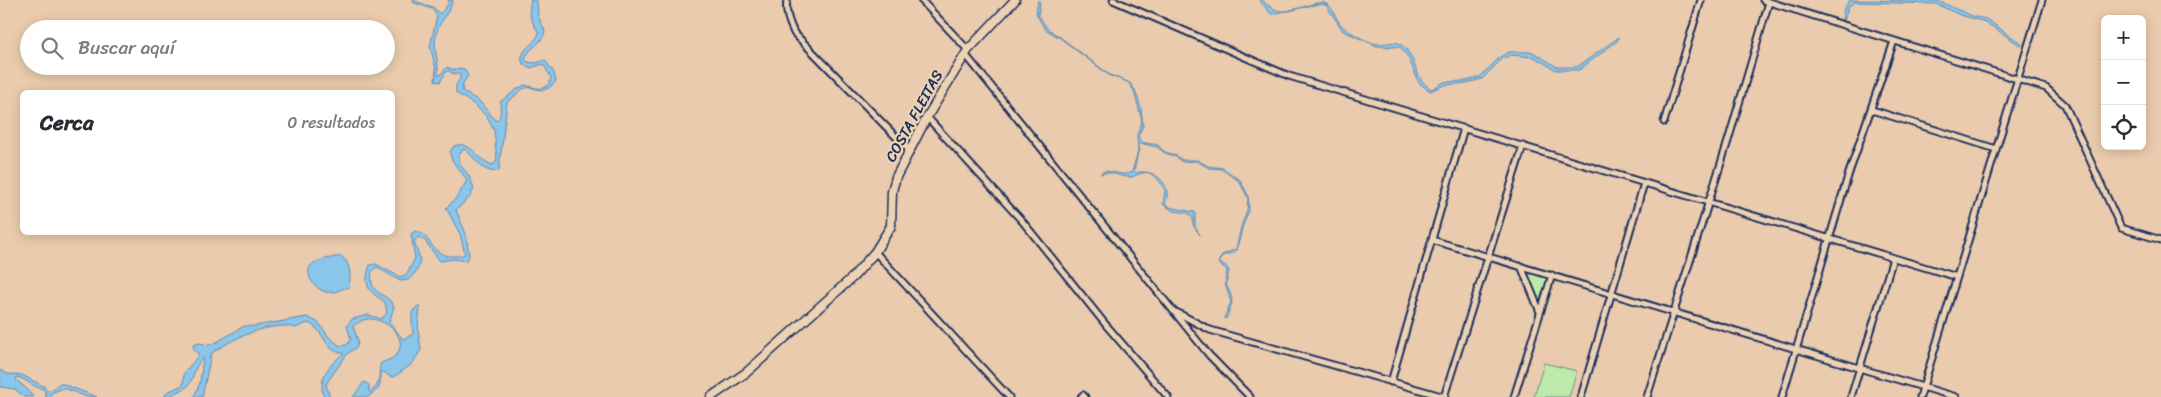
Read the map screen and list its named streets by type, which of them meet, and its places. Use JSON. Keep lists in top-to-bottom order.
{
  "streets": {
    "main road": ["COSTA FLEITAS"]
  },
  "page": {
    "map_buttons": ["+", "−"],
    "search": "Buscar aquí",
    "heading": ["Cerca", "0 resultados"]
  }
}
